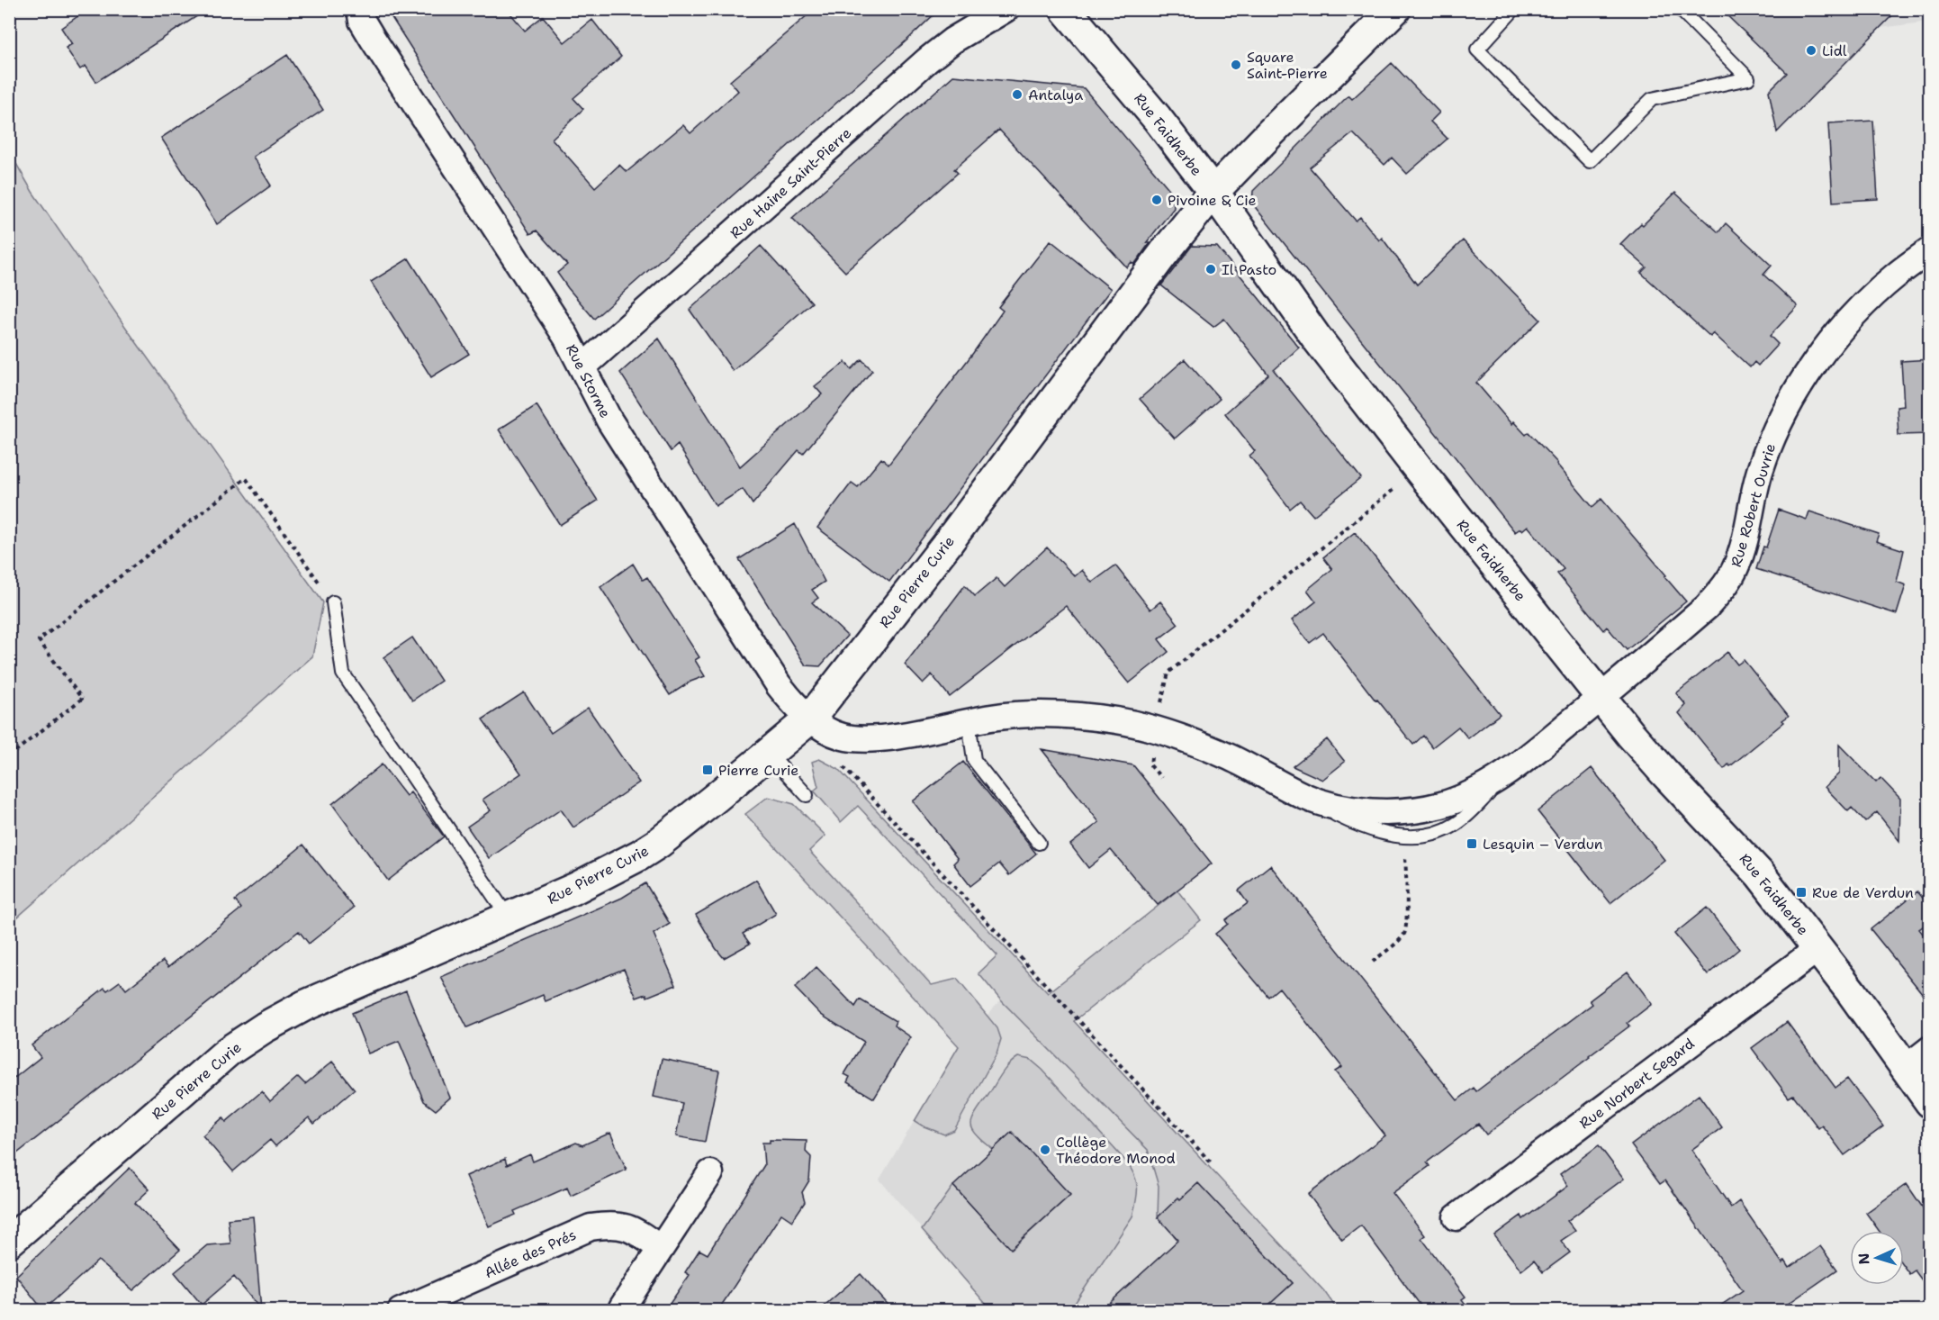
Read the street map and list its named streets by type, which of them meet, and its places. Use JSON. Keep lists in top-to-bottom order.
{
  "streets": {
    "street": [
      "Rue Faidherbe",
      "Rue Haine Saint-Pierre",
      "Rue Storme",
      "Rue Robert Ouvrie",
      "Rue Pierre Curie",
      "Rue Norbert Segard",
      "Allée des Prés"
    ]
  },
  "crossings": [
    ["Rue Faidherbe", "Rue Robert Ouvrie"],
    ["Rue Faidherbe", "Rue Pierre Curie"],
    ["Rue Faidherbe", "Rue Norbert Segard"],
    ["Rue Haine Saint-Pierre", "Rue Storme"],
    ["Rue Storme", "Rue Robert Ouvrie"],
    ["Rue Storme", "Rue Pierre Curie"]
  ],
  "places": {
    "other": [
      "Lidl",
      "Square Saint-Pierre",
      "Antalya",
      "Pivoine & Cie",
      "Il Pasto",
      "Collège Théodore Monod"
    ],
    "transit": ["Pierre Curie", "Lesquin – Verdun", "Rue de Verdun"]
  },
  "north": "left"
}
